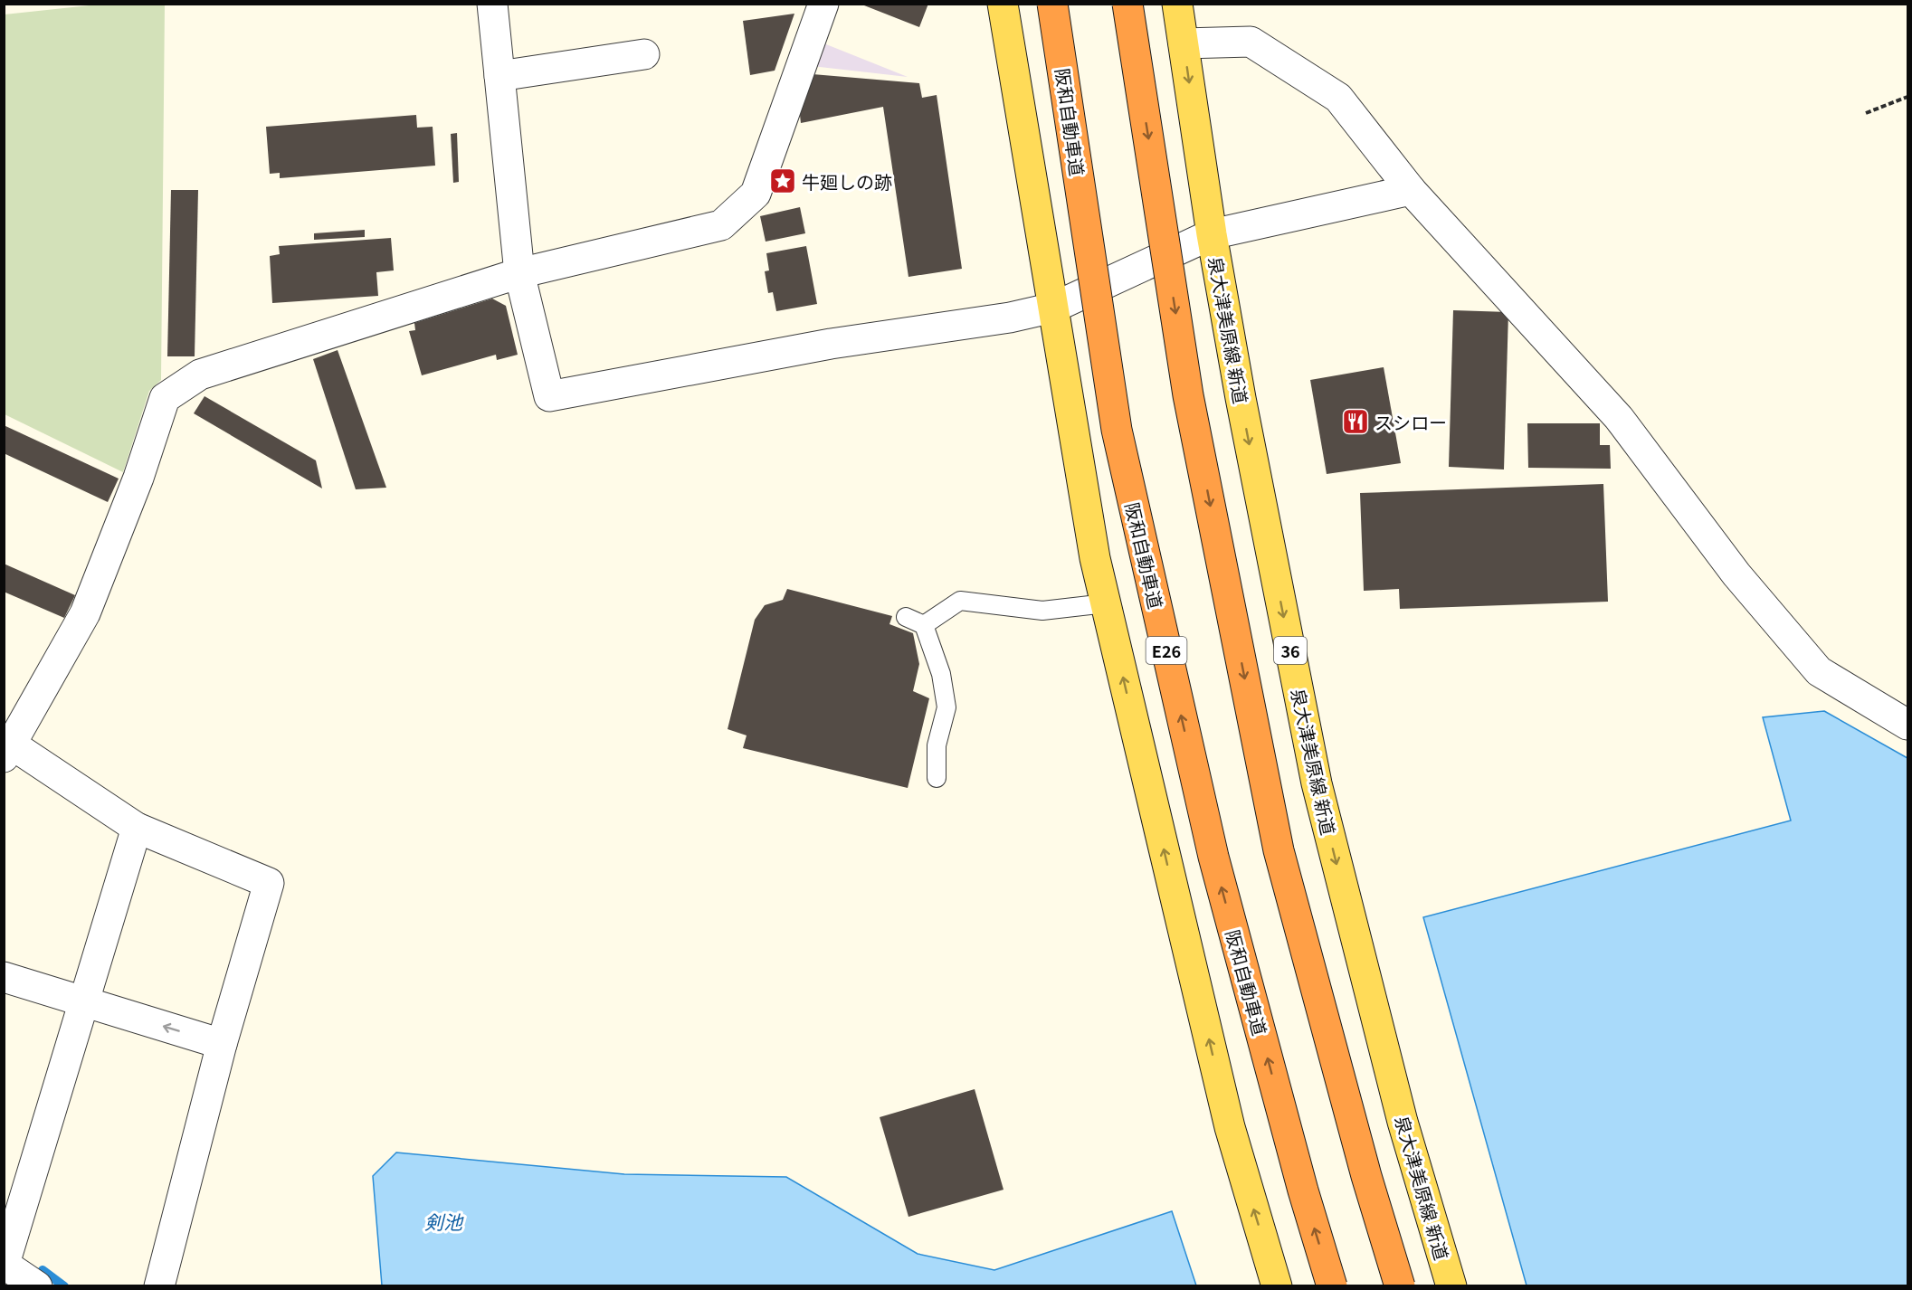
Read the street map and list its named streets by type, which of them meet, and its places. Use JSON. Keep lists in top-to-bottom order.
{
  "streets": {
    "highway": ["阪和自動車道", "E26"],
    "main road": ["泉大津美原線 新道", "36"]
  },
  "water": ["剣池"],
  "places": {
    "place": ["牛廻しの跡"],
    "restaurant": ["スシロー"]
  }
}
